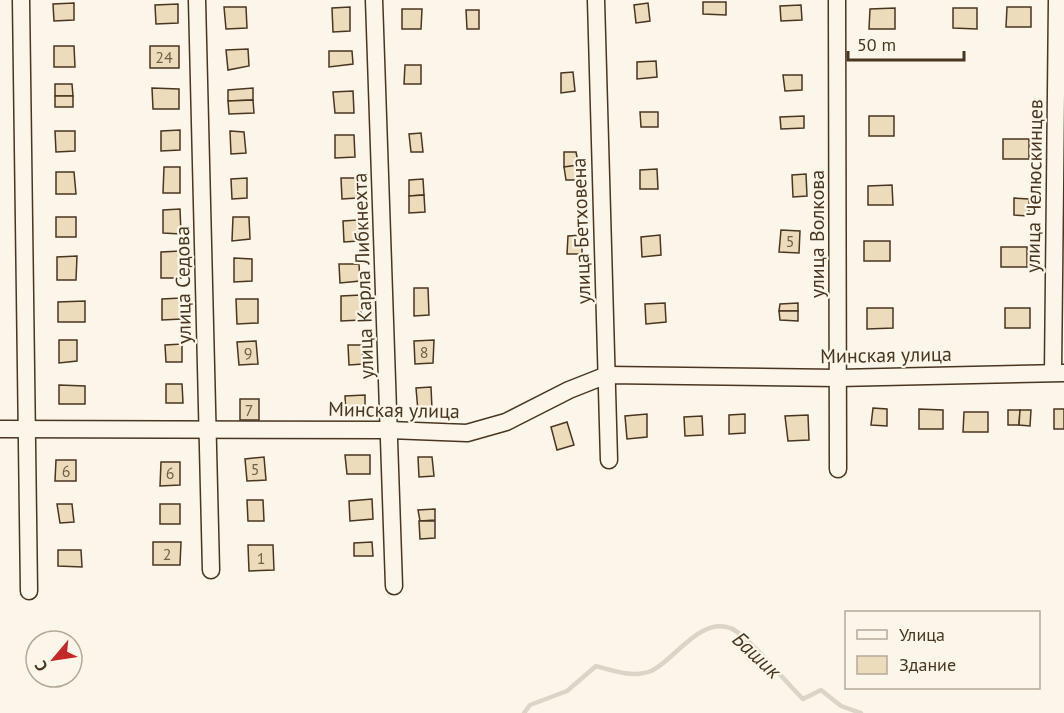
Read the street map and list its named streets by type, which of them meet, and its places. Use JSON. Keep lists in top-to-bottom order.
{
  "streets": {
    "street": [
      "улица Челюскинцев",
      "улица Бетховена",
      "улица Волкова",
      "улица Карла Либкнехта",
      "улица Седова",
      "Минская улица"
    ]
  },
  "crossings": [
    ["улица Челюскинцев", "Минская улица"],
    ["улица Бетховена", "Минская улица"],
    ["улица Волкова", "Минская улица"],
    ["улица Карла Либкнехта", "Минская улица"],
    ["улица Седова", "Минская улица"]
  ],
  "water": ["Башик"],
  "house_numbers": [
    "24",
    "5",
    "8",
    "9",
    "7",
    "5",
    "6",
    "6",
    "2",
    "1"
  ],
  "legend": ["Улица", "Здание"],
  "scale_bar": "50 m",
  "north": "bottom left"
}
